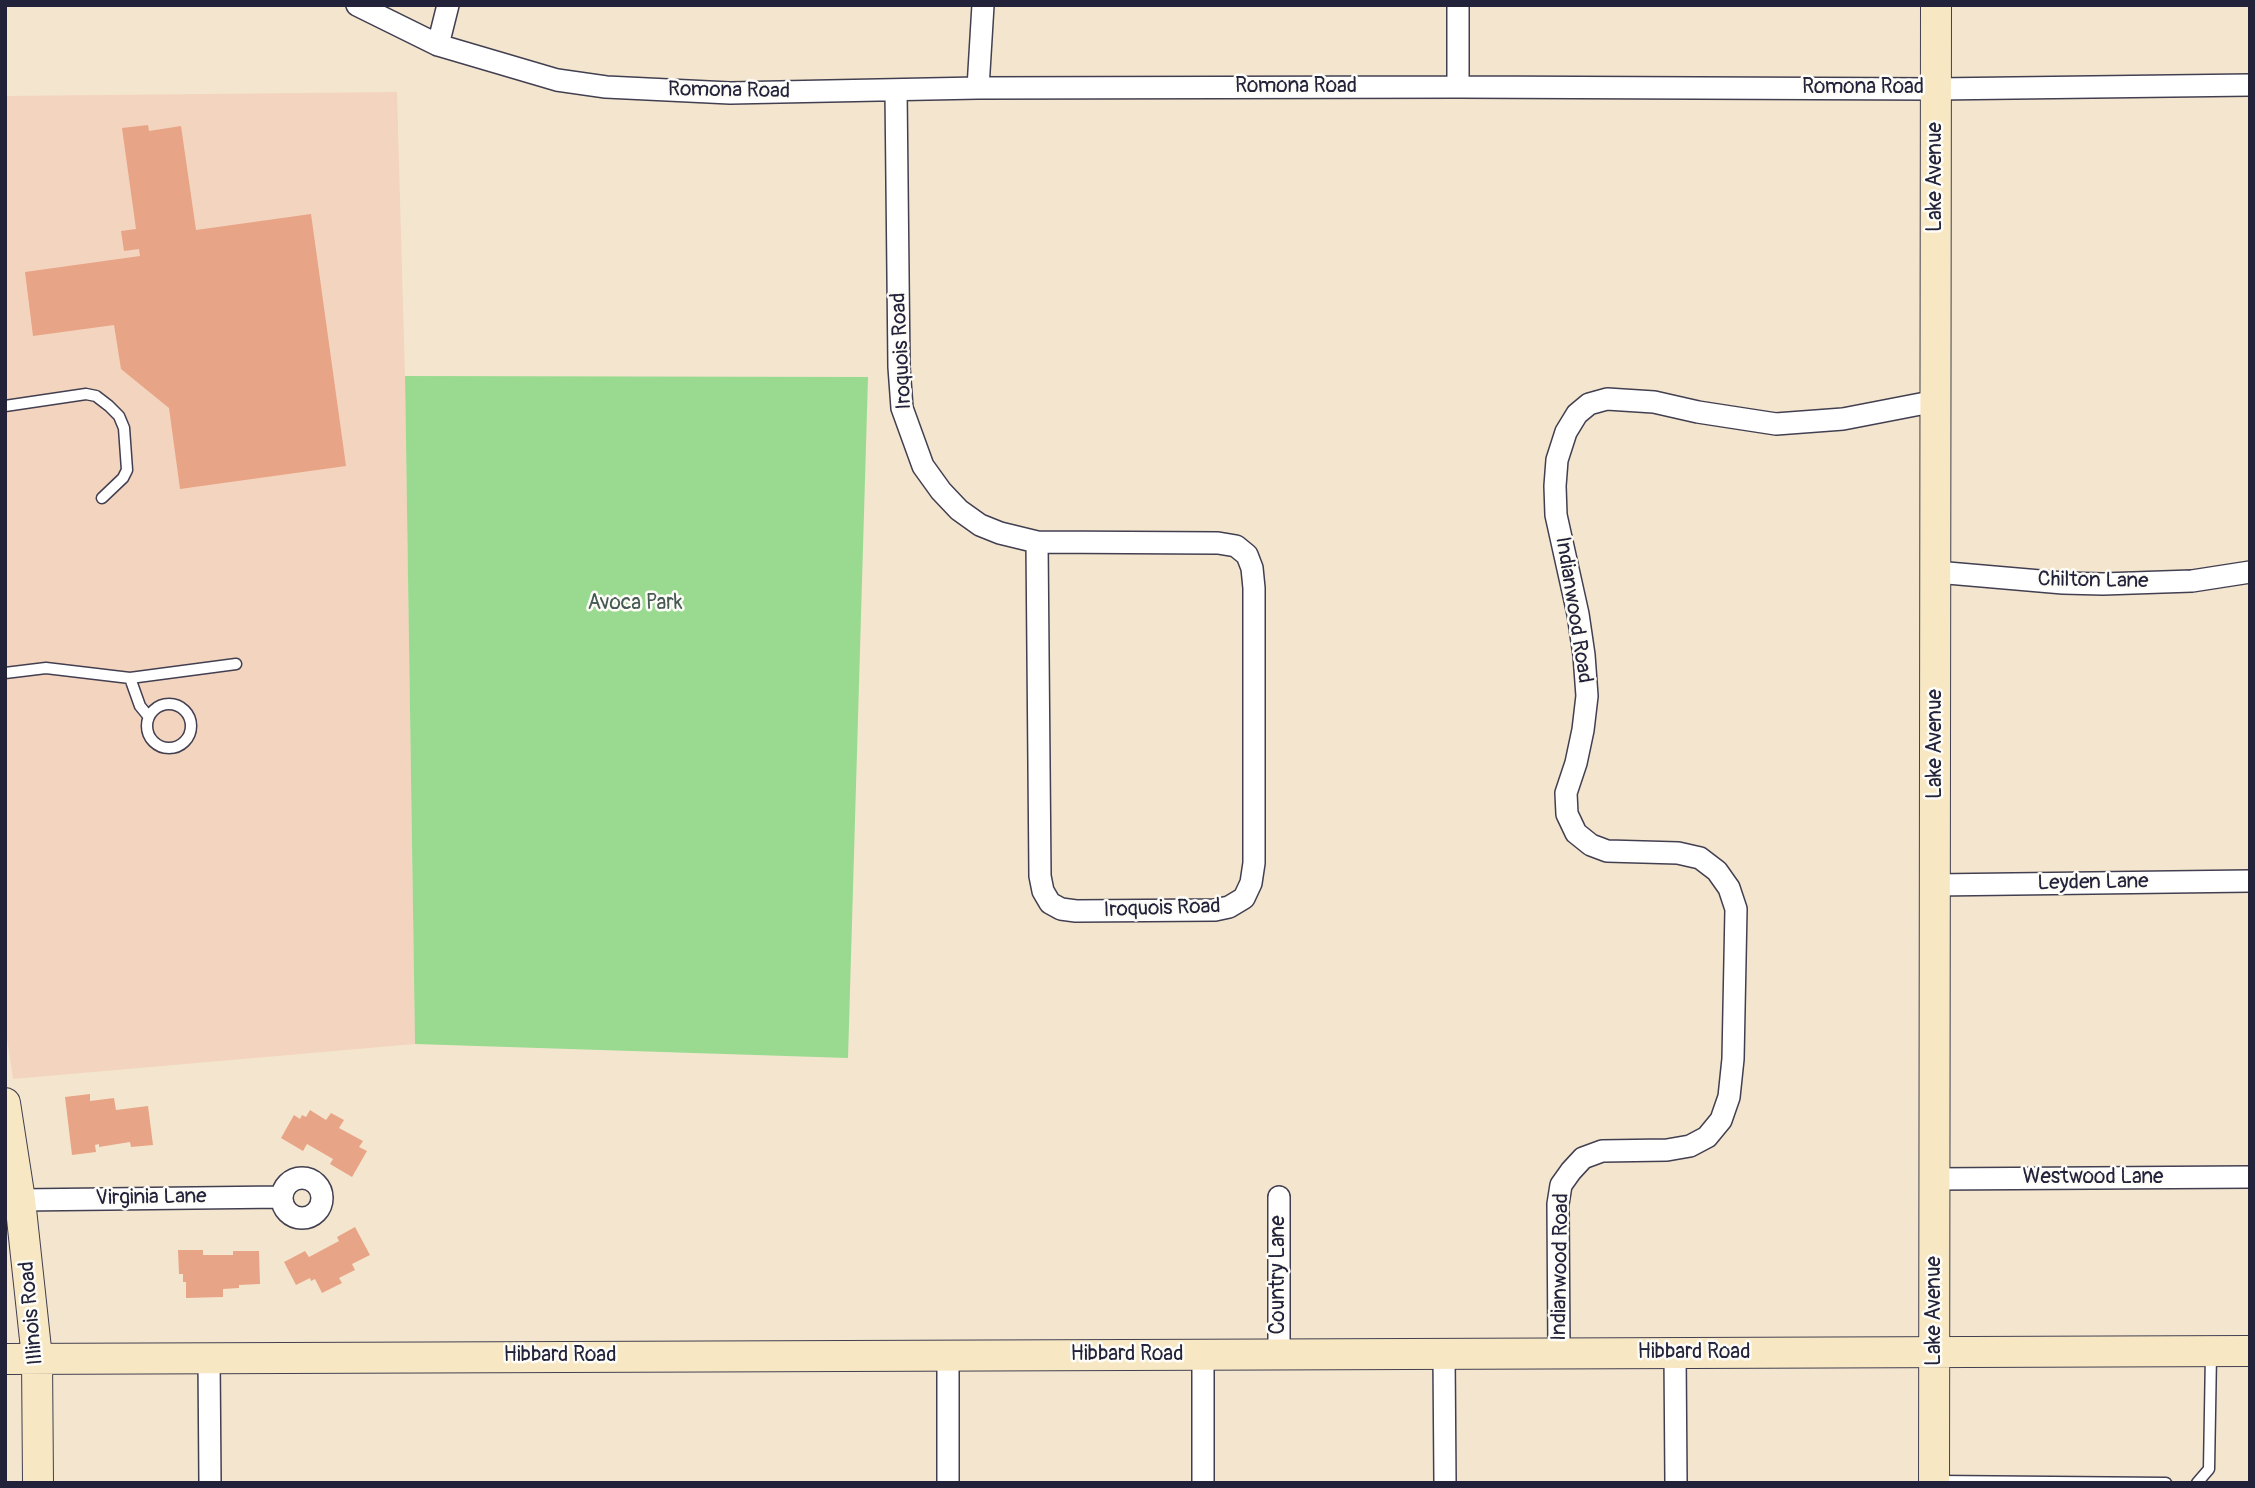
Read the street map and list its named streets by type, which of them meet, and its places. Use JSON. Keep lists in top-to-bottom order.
{
  "streets": {
    "street": [
      "Romona Road",
      "Lake Avenue",
      "Iroquois Road",
      "Chilton Lane",
      "Indianwood Road",
      "Leyden Lane",
      "Westwood Lane",
      "Virginia Lane",
      "Country Lane",
      "Illinois Road",
      "Hibbard Road"
    ]
  },
  "crossings": [
    ["Romona Road", "Lake Avenue"],
    ["Romona Road", "Iroquois Road"],
    ["Lake Avenue", "Chilton Lane"],
    ["Lake Avenue", "Indianwood Road"],
    ["Lake Avenue", "Leyden Lane"],
    ["Lake Avenue", "Westwood Lane"],
    ["Lake Avenue", "Hibbard Road"],
    ["Indianwood Road", "Hibbard Road"],
    ["Virginia Lane", "Illinois Road"],
    ["Country Lane", "Hibbard Road"],
    ["Illinois Road", "Hibbard Road"]
  ],
  "parks": ["Avoca Park"]
}
